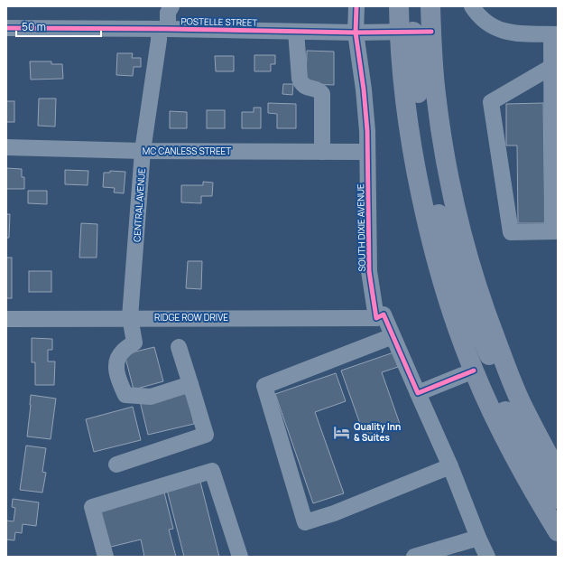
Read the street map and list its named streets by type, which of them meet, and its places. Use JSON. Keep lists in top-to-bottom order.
{
  "streets": {
    "street": [
      "POSTELLE STREET",
      "MC CANLESS STREET",
      "CENTRAL AVENUE",
      "SOUTH DIXIE AVENUE",
      "RIDGE ROW DRIVE"
    ]
  },
  "crossings": [
    ["POSTELLE STREET", "CENTRAL AVENUE"],
    ["POSTELLE STREET", "SOUTH DIXIE AVENUE"],
    ["MC CANLESS STREET", "CENTRAL AVENUE"],
    ["MC CANLESS STREET", "SOUTH DIXIE AVENUE"],
    ["CENTRAL AVENUE", "RIDGE ROW DRIVE"],
    ["SOUTH DIXIE AVENUE", "RIDGE ROW DRIVE"]
  ],
  "places": {
    "hotel": ["Quality Inn & Suites"]
  },
  "scale_bar": "50 m"
}
